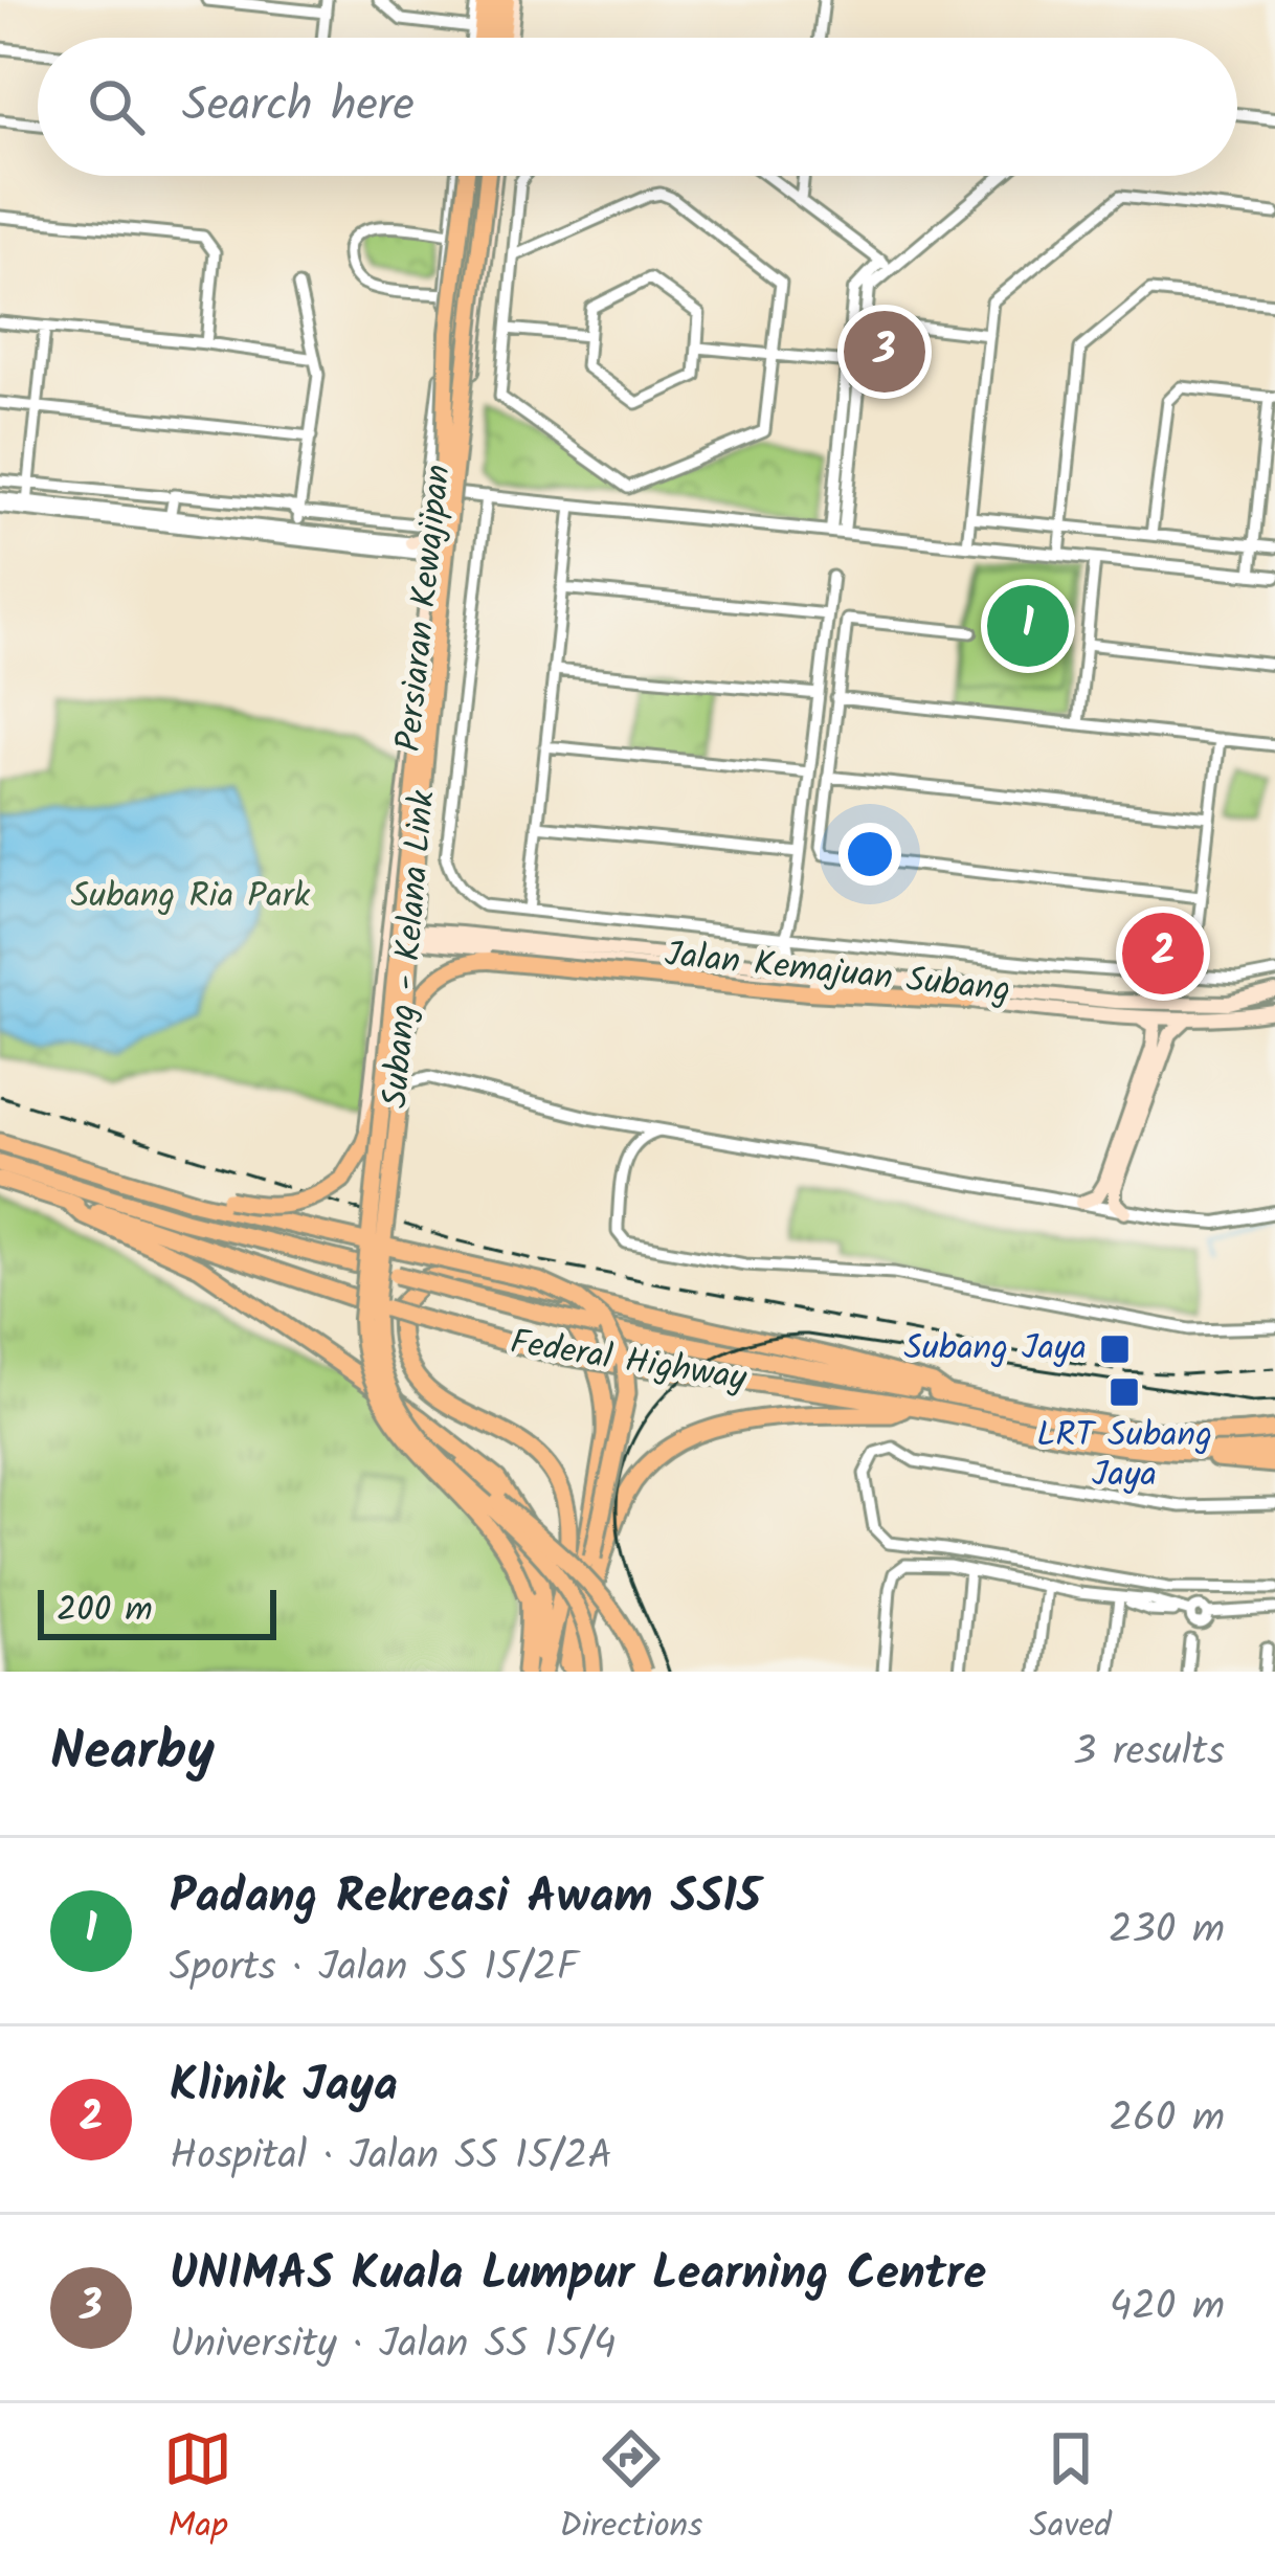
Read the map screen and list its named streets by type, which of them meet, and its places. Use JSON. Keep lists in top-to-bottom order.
{
  "streets": {
    "highway": ["Federal Highway"],
    "main road": ["Persiaran Kewajipan", "Subang - Kelana Link", "Jalan Kemajuan Subang"]
  },
  "crossings": [
    ["Persiaran Kewajipan", "Jalan Kemajuan Subang"]
  ],
  "parks": ["Subang Ria Park"],
  "places": {
    "transit": ["Subang Jaya", "LRT Subang Jaya"]
  },
  "scale_bar": "200 m",
  "page": {
    "search": "Search here",
    "pins": ["3", "1", "2"],
    "scale": "200 m",
    "heading": ["Nearby", "3 results"],
    "list": [
      {
        "mark": "1",
        "name": "Padang Rekreasi Awam SS15",
        "note": "Sports · Jalan SS 15/2F",
        "value": "230 m"
      },
      {
        "mark": "2",
        "name": "Klinik Jaya",
        "note": "Hospital · Jalan SS 15/2A",
        "value": "260 m"
      },
      {
        "mark": "3",
        "name": "UNIMAS Kuala Lumpur Learning Centre",
        "note": "University · Jalan SS 15/4",
        "value": "420 m"
      }
    ],
    "nav": ["Map", "Directions", "Saved"]
  }
}
